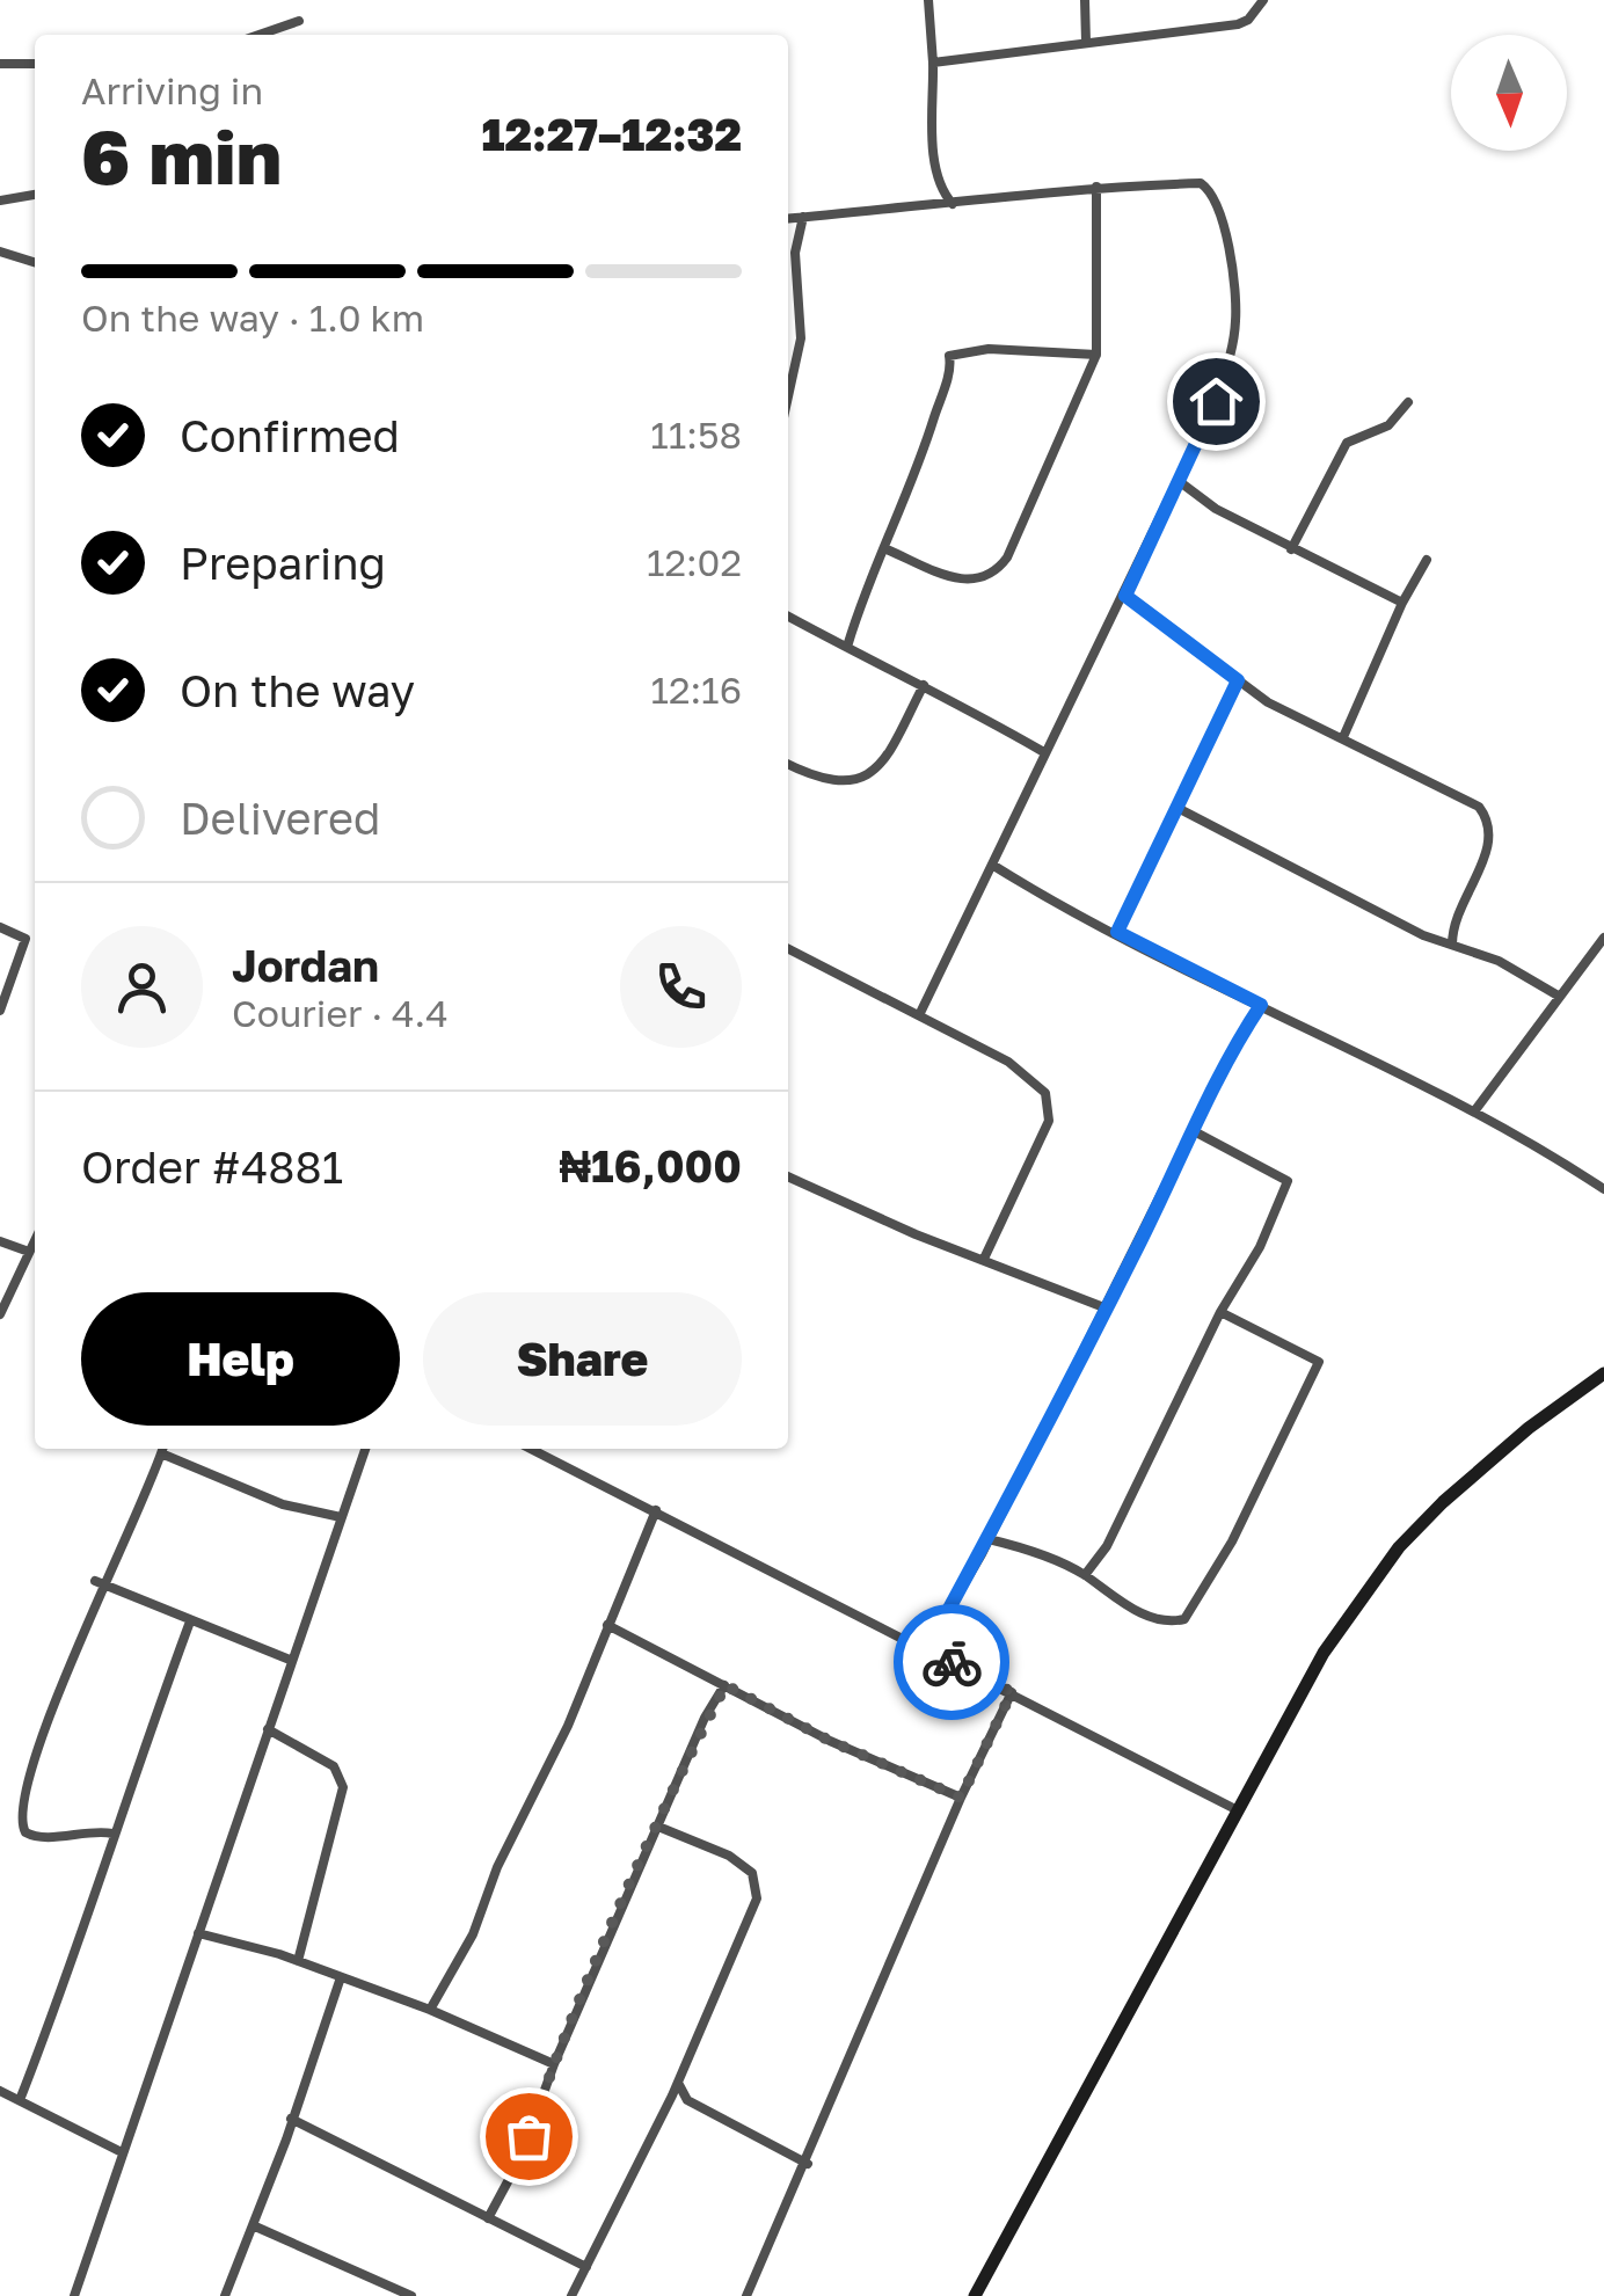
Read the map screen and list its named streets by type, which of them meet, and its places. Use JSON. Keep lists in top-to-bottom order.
{
  "north": "bottom",
  "page": {
    "heading": ["6 min", "Arriving in", "12:27–12:32"],
    "panel": [
      "Jordan",
      "Courier · 4.4",
      "Order #4881",
      "₦16,000"
    ],
    "bar": "On the way · 1.0 km",
    "list": [
      ["Confirmed", "11:58"],
      ["Preparing", "12:02"],
      ["On the way", "12:16"],
      "Delivered"
    ],
    "buttons": ["Help", "Share"]
  }
}
